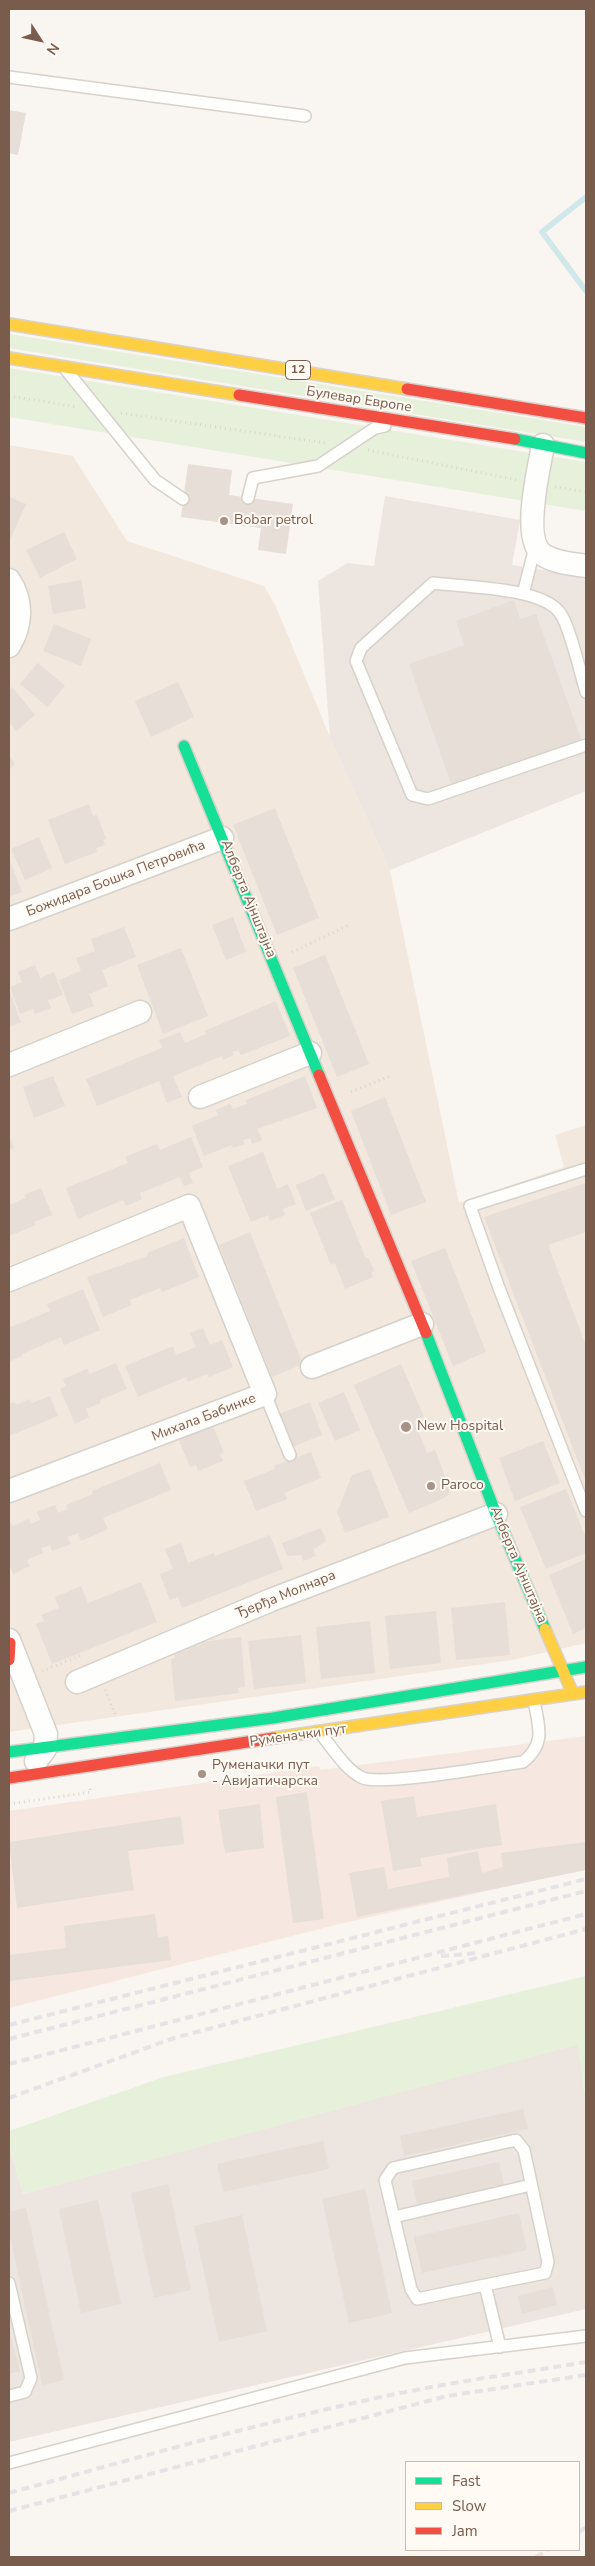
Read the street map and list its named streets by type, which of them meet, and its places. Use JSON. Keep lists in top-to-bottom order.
{
  "streets": {
    "main road": [
      "12",
      "Булевар Европе",
      "Алберта Ајнштајна",
      "Руменачки пут"
    ],
    "street": ["Божидара Бошка Петровића", "Михала Бабинке", "Ђерђа Молнара"]
  },
  "crossings": [
    ["Божидара Бошка Петровића", "Алберта Ајнштајна"],
    ["Алберта Ајнштајна", "Ђерђа Молнара"],
    ["Алберта Ајнштајна", "Руменачки пут"]
  ],
  "places": [
    "Bobar petrol",
    "New Hospital",
    "Paroco",
    "Руменачки пут - Авијатичарска"
  ],
  "legend": ["Fast", "Slow", "Jam"],
  "north": "bottom right"
}
